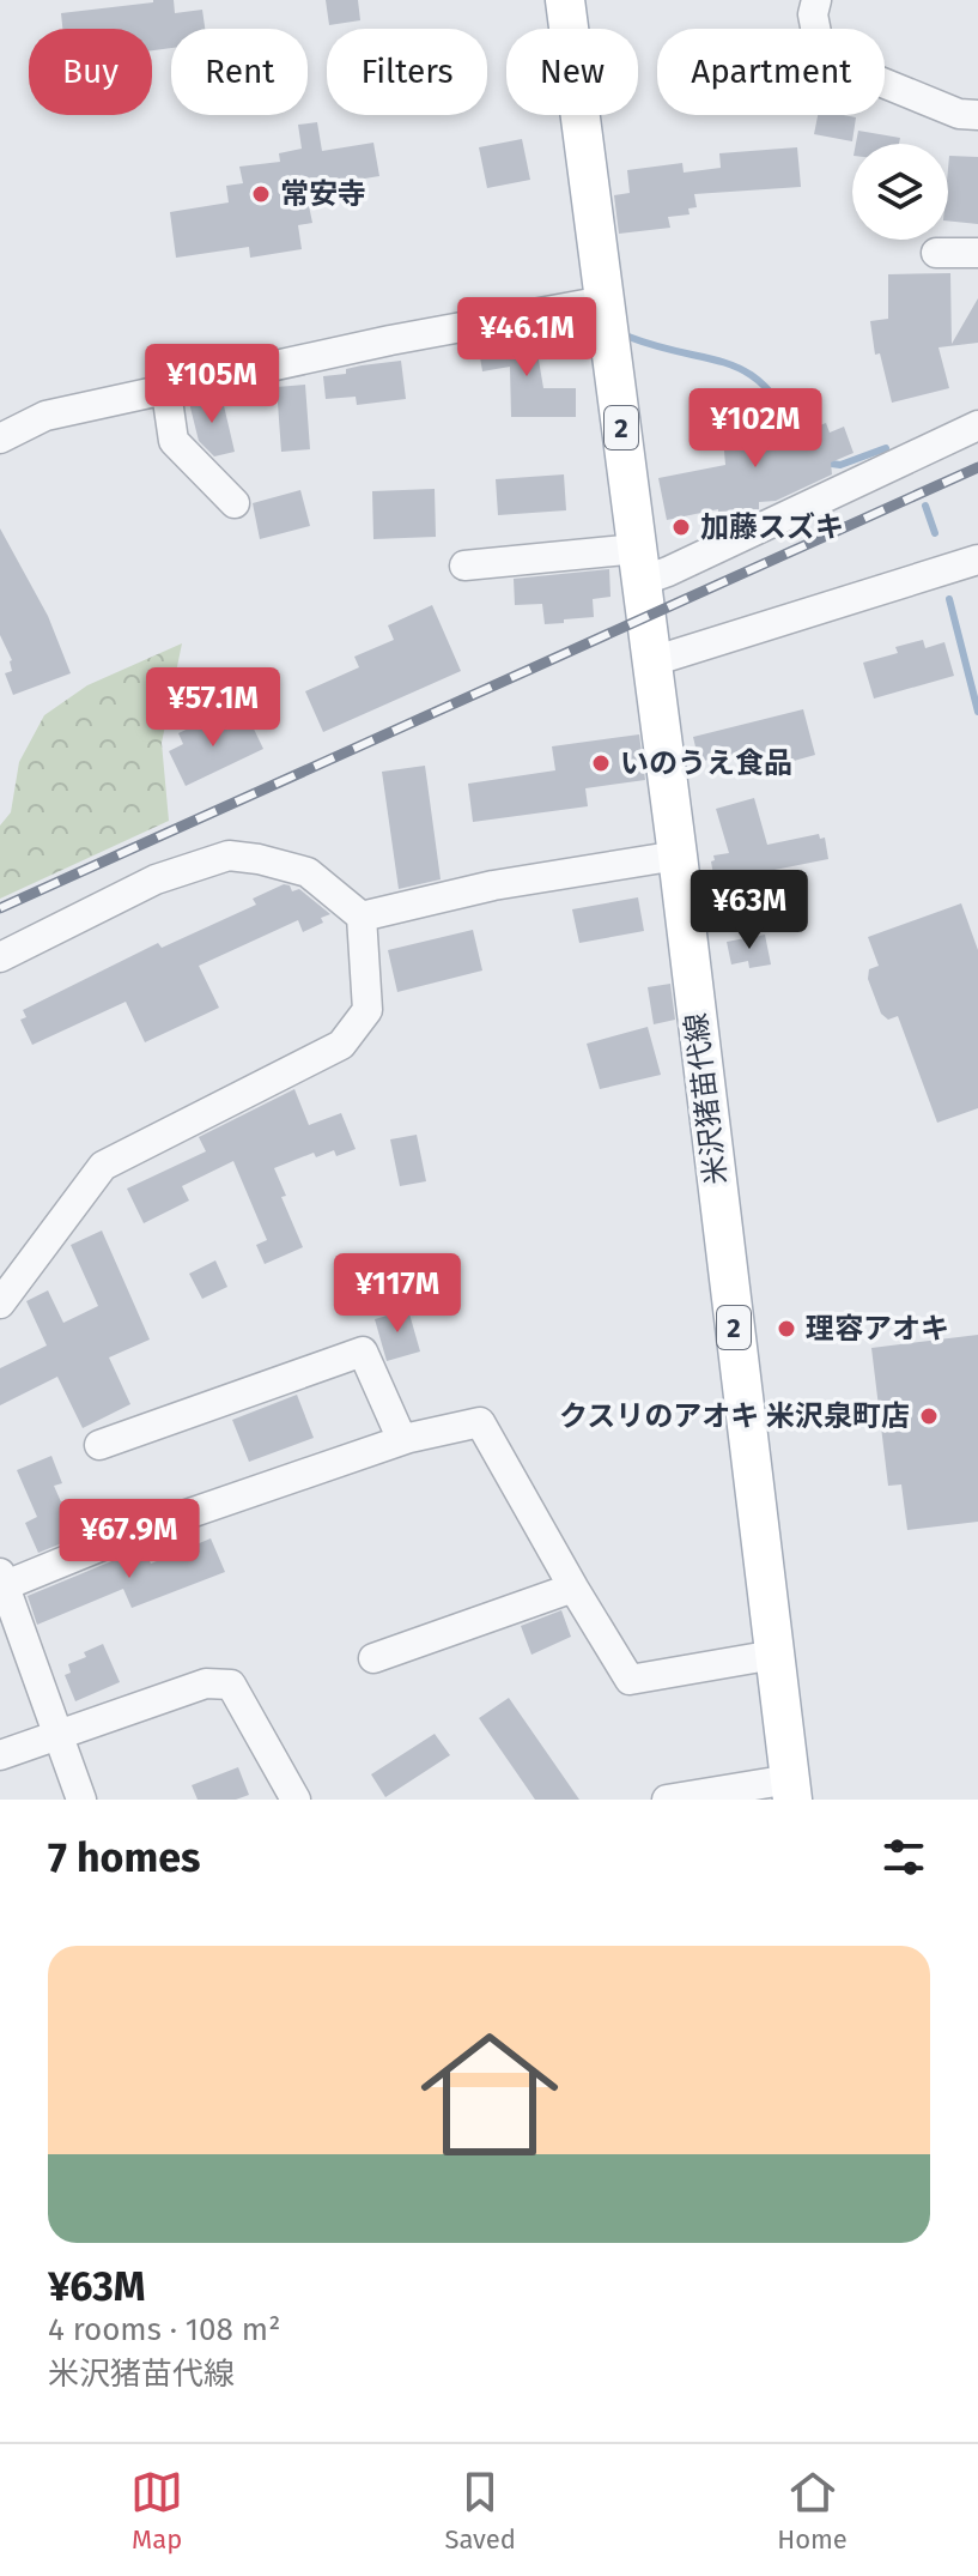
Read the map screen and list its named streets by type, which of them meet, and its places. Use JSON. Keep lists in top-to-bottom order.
{
  "streets": {
    "main road": ["2", "米沢猪苗代線"]
  },
  "places": [
    "常安寺",
    "加藤スズキ",
    "いのうえ食品",
    "理容アオキ",
    "クスリのアオキ 米沢泉町店"
  ],
  "page": {
    "chip": [
      "Buy",
      "Rent",
      "Filters",
      "New",
      "Apartment"
    ],
    "price": [
      "¥46.1M",
      "¥105M",
      "¥102M",
      "¥57.1M",
      "¥63M",
      "¥117M",
      "¥67.9M"
    ],
    "heading": "7 homes",
    "list": [
      {
        "name": "¥63M",
        "note": "4 rooms · 108 m² · 米沢猪苗代線"
      }
    ],
    "tabs": ["Map", "Saved", "Home"]
  }
}
